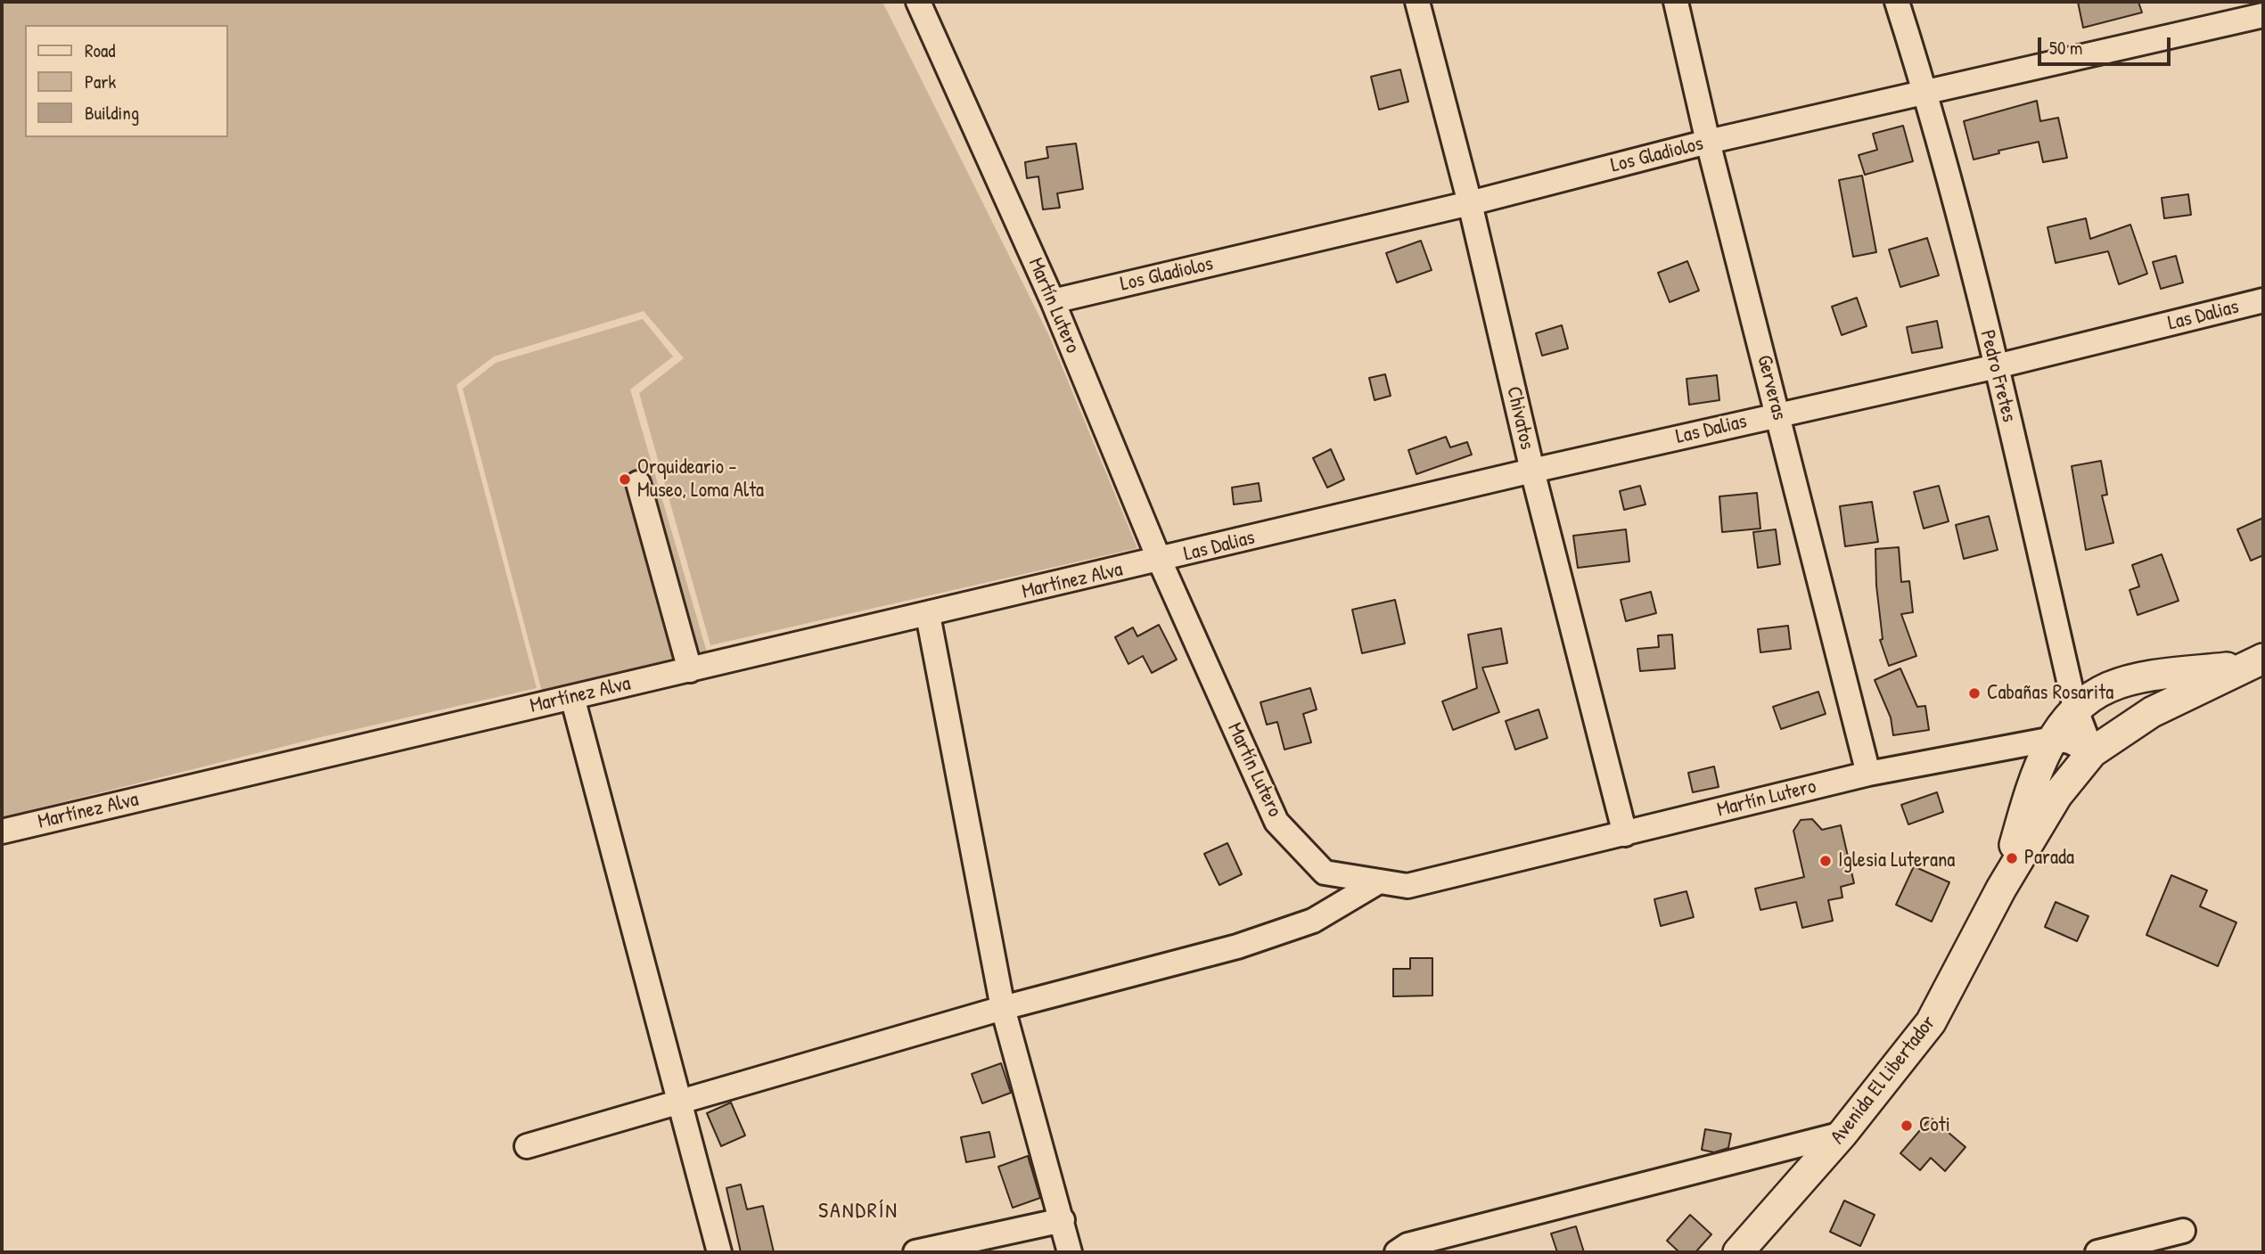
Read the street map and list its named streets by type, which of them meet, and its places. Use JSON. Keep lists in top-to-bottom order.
{
  "streets": {
    "main road": ["Avenida El Libertador"],
    "street": [
      "Los Gladiolos",
      "Martín Lutero",
      "Las Dalias",
      "Pedro Fretes",
      "Gerveras",
      "Chivatos",
      "Martínez Alva"
    ]
  },
  "crossings": [
    ["Los Gladiolos", "Martín Lutero"],
    ["Los Gladiolos", "Pedro Fretes"],
    ["Los Gladiolos", "Gerveras"],
    ["Los Gladiolos", "Chivatos"],
    ["Martín Lutero", "Las Dalias"],
    ["Martín Lutero", "Pedro Fretes"],
    ["Martín Lutero", "Gerveras"],
    ["Martín Lutero", "Chivatos"],
    ["Martín Lutero", "Martínez Alva"],
    ["Martín Lutero", "Avenida El Libertador"],
    ["Las Dalias", "Pedro Fretes"],
    ["Las Dalias", "Gerveras"],
    ["Las Dalias", "Chivatos"],
    ["Las Dalias", "Martínez Alva"],
    ["Pedro Fretes", "Avenida El Libertador"]
  ],
  "districts": ["SANDRÍN"],
  "places": [
    "Orquideario - Museo, Loma Alta",
    "Cabañas Rosarita",
    "Parada",
    "Iglesia Luterana",
    "Coti"
  ],
  "legend": ["Road", "Park", "Building"],
  "scale_bar": "50 m"
}
